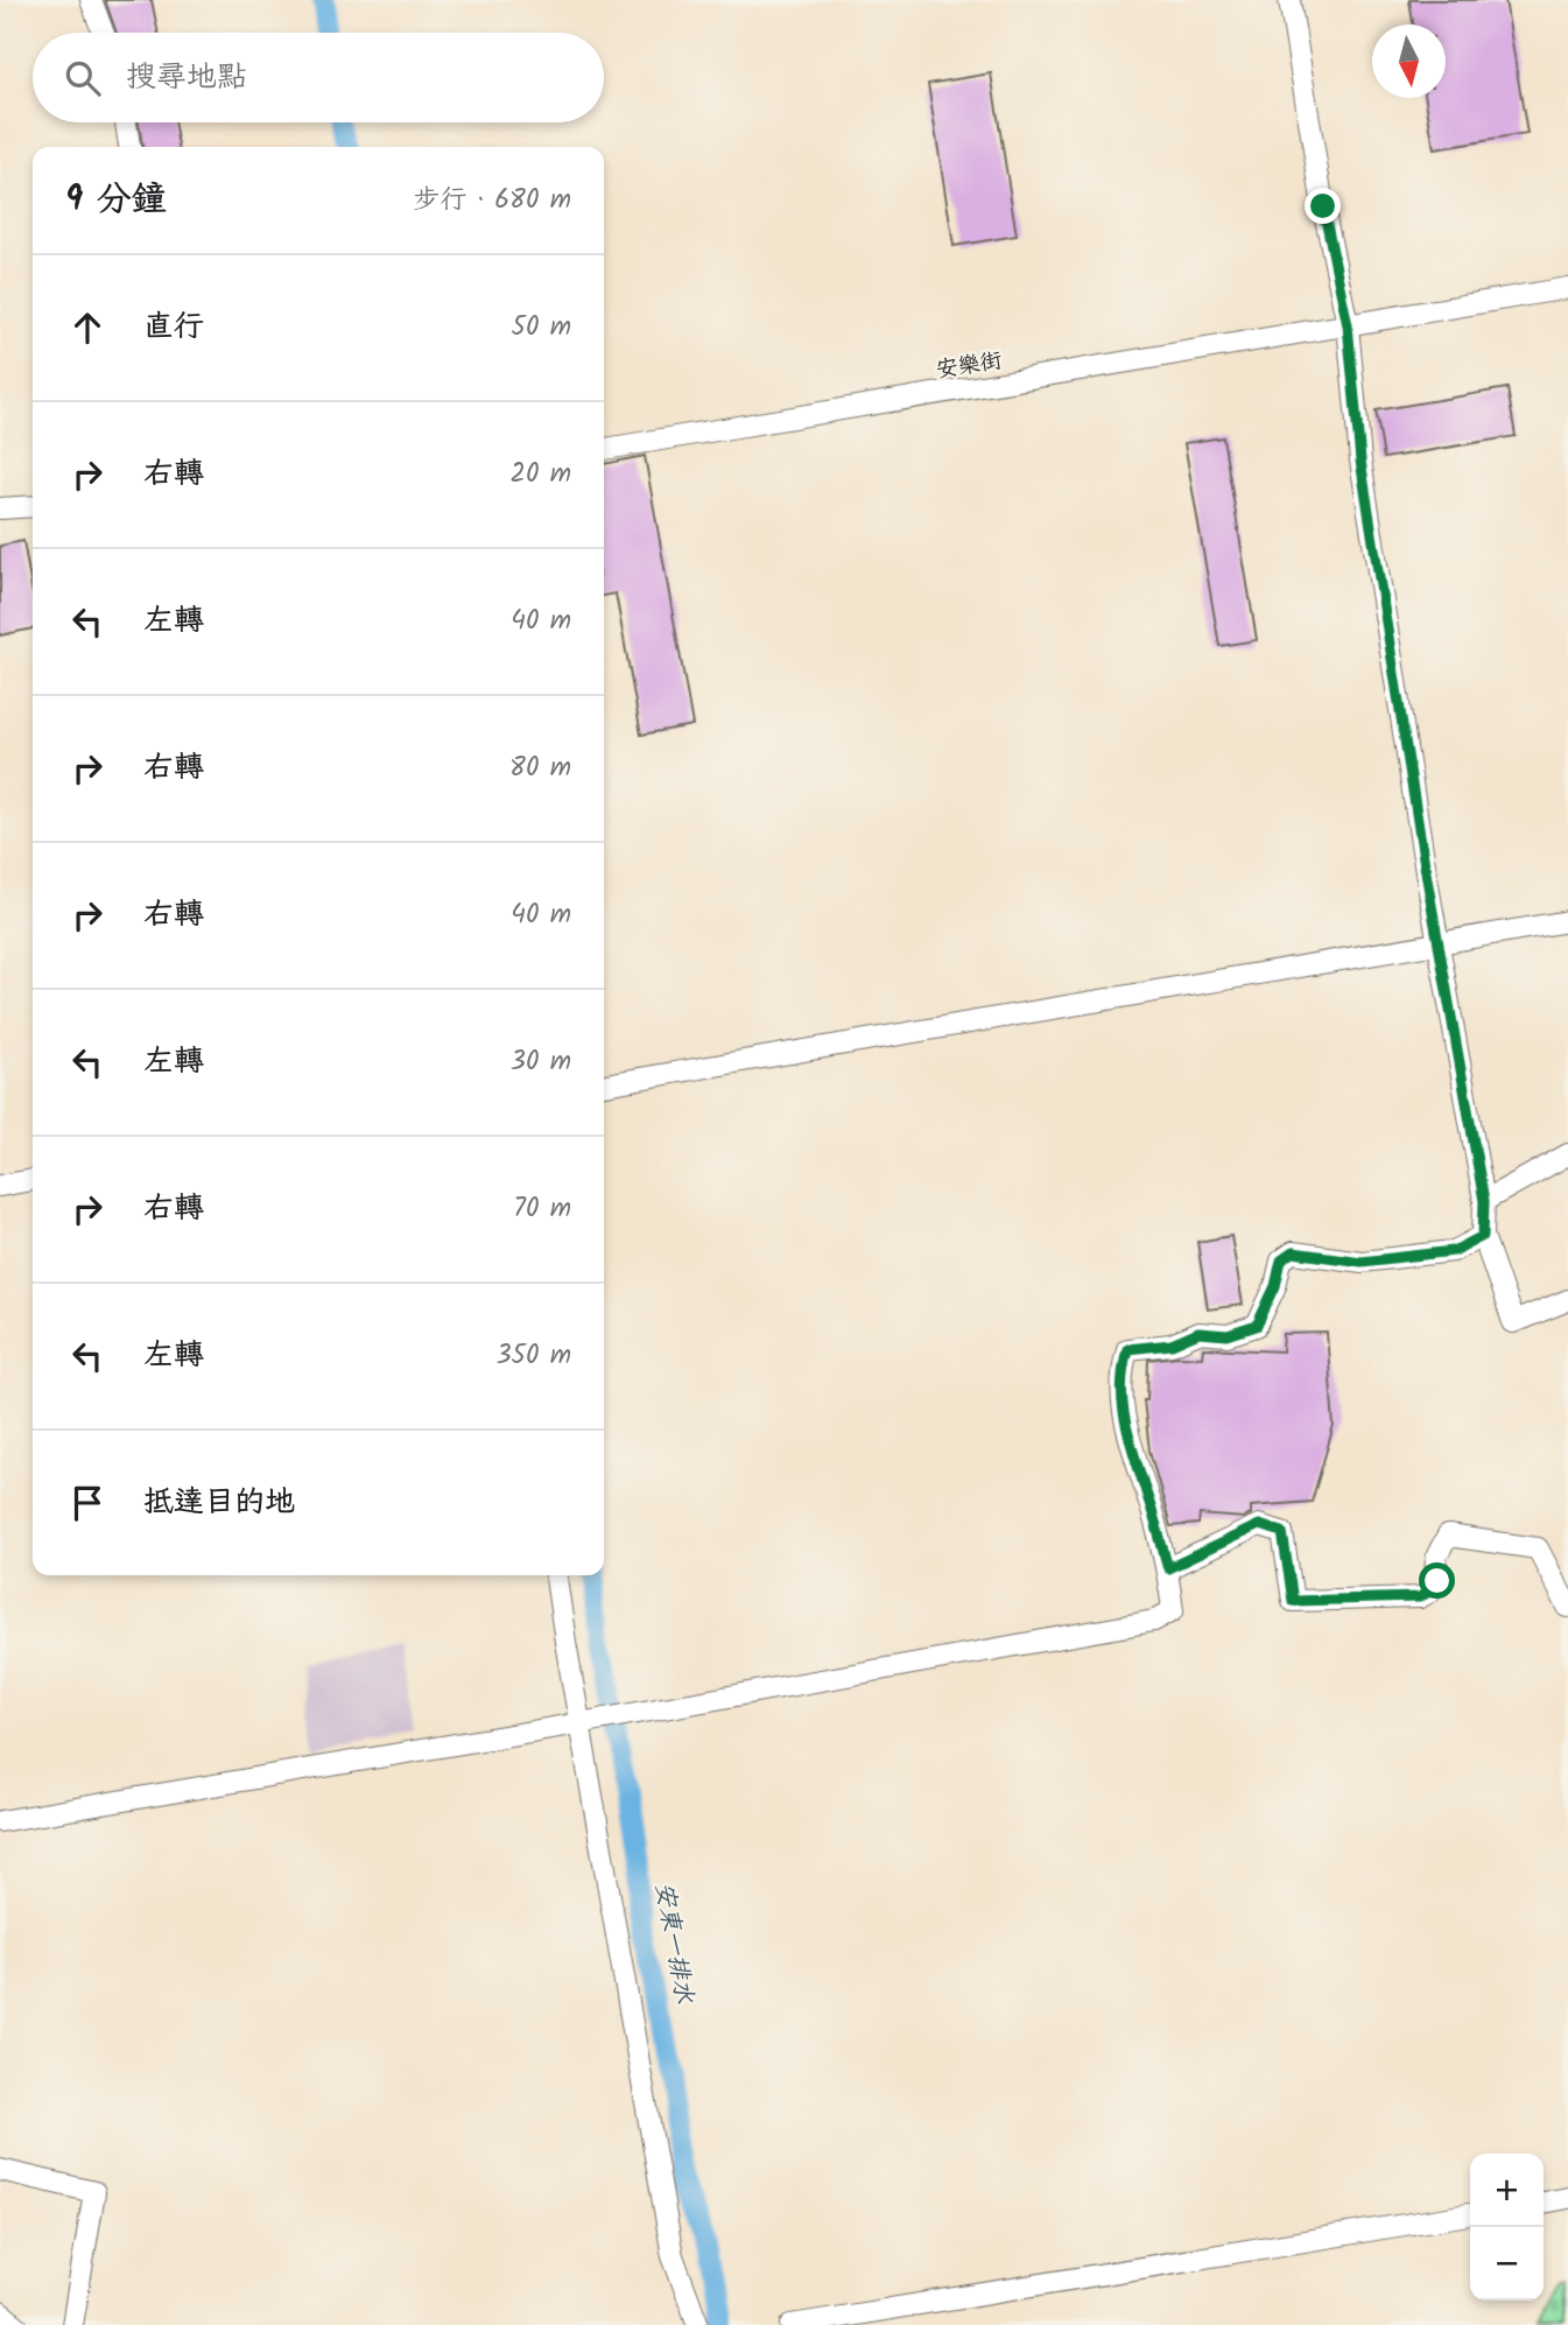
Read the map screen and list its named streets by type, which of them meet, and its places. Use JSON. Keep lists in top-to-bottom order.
{
  "streets": {
    "street": ["安樂街"]
  },
  "water": ["安東一排水"],
  "north": "bottom",
  "page": {
    "search": "搜尋地點",
    "heading": ["9 分鐘", "步行 · 680 m"],
    "list": [
      ["直行", "50 m"],
      ["右轉", "20 m"],
      ["左轉", "40 m"],
      ["右轉", "80 m"],
      ["右轉", "40 m"],
      ["左轉", "30 m"],
      ["右轉", "70 m"],
      ["左轉", "350 m"],
      "抵達目的地"
    ],
    "map_buttons": ["+", "−"]
  }
}
